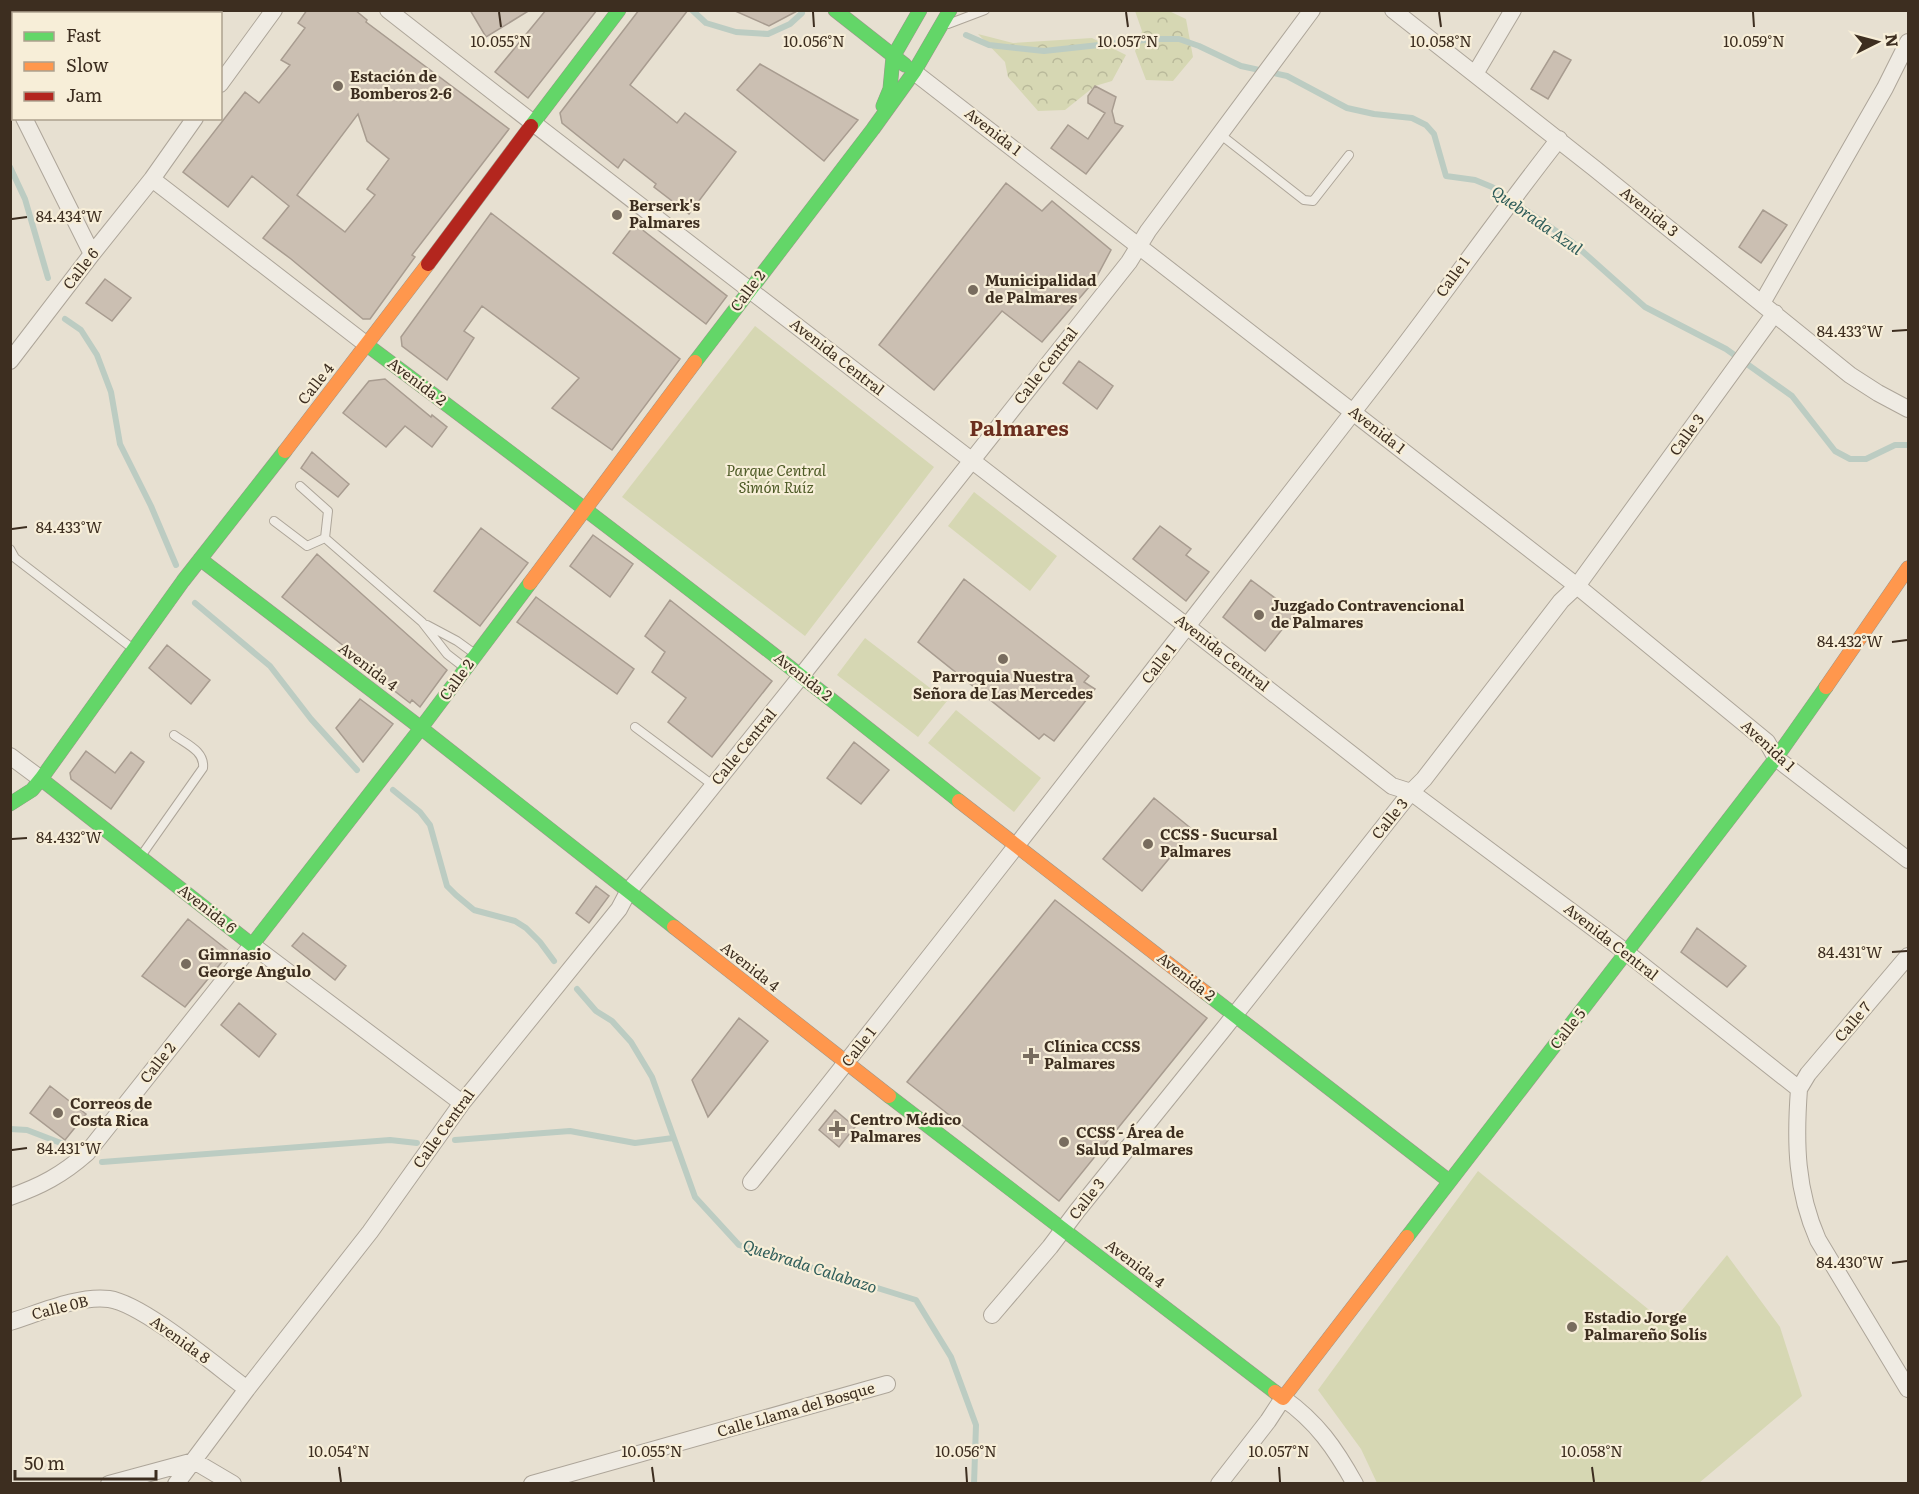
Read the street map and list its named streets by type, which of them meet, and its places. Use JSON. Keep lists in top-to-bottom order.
{
  "streets": {
    "main road": [
      "Avenida 1",
      "Calle 2",
      "Avenida 2",
      "Calle 4",
      "Avenida 4",
      "Avenida 6",
      "Calle 5"
    ],
    "street": [
      "Avenida 3",
      "Calle 6",
      "Calle 1",
      "Avenida Central",
      "Calle Central",
      "Calle 3",
      "Calle 7",
      "Calle 0B",
      "Avenida 8",
      "Calle Llama del Bosque"
    ]
  },
  "crossings": [
    ["Avenida 1", "Calle 1"],
    ["Avenida 1", "Calle 2"],
    ["Avenida 1", "Calle Central"],
    ["Avenida 1", "Calle 3"],
    ["Avenida 1", "Calle 5"],
    ["Avenida 3", "Calle 1"],
    ["Avenida 3", "Calle 3"],
    ["Calle 6", "Avenida 2"],
    ["Calle 1", "Avenida Central"],
    ["Calle 1", "Avenida 2"],
    ["Calle 1", "Avenida 4"],
    ["Calle 2", "Avenida Central"],
    ["Calle 2", "Avenida 2"],
    ["Calle 2", "Avenida 4"],
    ["Calle 2", "Avenida 6"],
    ["Avenida Central", "Calle Central"],
    ["Avenida Central", "Calle 4"],
    ["Avenida Central", "Calle 3"],
    ["Avenida Central", "Calle 7"],
    ["Avenida Central", "Calle 5"],
    ["Calle Central", "Avenida 2"],
    ["Calle Central", "Avenida 4"],
    ["Calle Central", "Avenida 6"],
    ["Calle Central", "Avenida 8"],
    ["Avenida 2", "Calle 4"],
    ["Avenida 2", "Calle 3"],
    ["Avenida 2", "Calle 5"],
    ["Calle 4", "Avenida 4"],
    ["Calle 4", "Avenida 6"],
    ["Calle 3", "Avenida 4"],
    ["Avenida 4", "Calle 5"],
    ["Calle 0B", "Avenida 8"]
  ],
  "districts": ["Palmares"],
  "water": ["Quebrada Azul", "Quebrada Calabazo"],
  "parks": ["Parque Central Simón Ruíz"],
  "places": {
    "other": [
      "Estación de Bomberos 2-6",
      "Berserk's Palmares",
      "Municipalidad de Palmares",
      "Juzgado Contravencional de Palmares",
      "Parroquia Nuestra Señora de Las Mercedes",
      "CCSS - Sucursal Palmares",
      "Gimnasio George Angulo",
      "Correos de Costa Rica",
      "CCSS - Área de Salud Palmares",
      "Estadio Jorge Palmareño Solís"
    ],
    "health": ["Clínica CCSS Palmares", "Centro Médico Palmares"]
  },
  "legend": ["Fast", "Slow", "Jam"],
  "scale_bar": "50 m",
  "north": "right",
  "coordinates": [
    "10.055°N",
    "10.056°N",
    "10.057°N",
    "10.058°N",
    "10.059°N",
    "84.434°W",
    "84.433°W",
    "84.432°W",
    "84.431°W",
    "84.430°W",
    "10.054°N"
  ]
}
